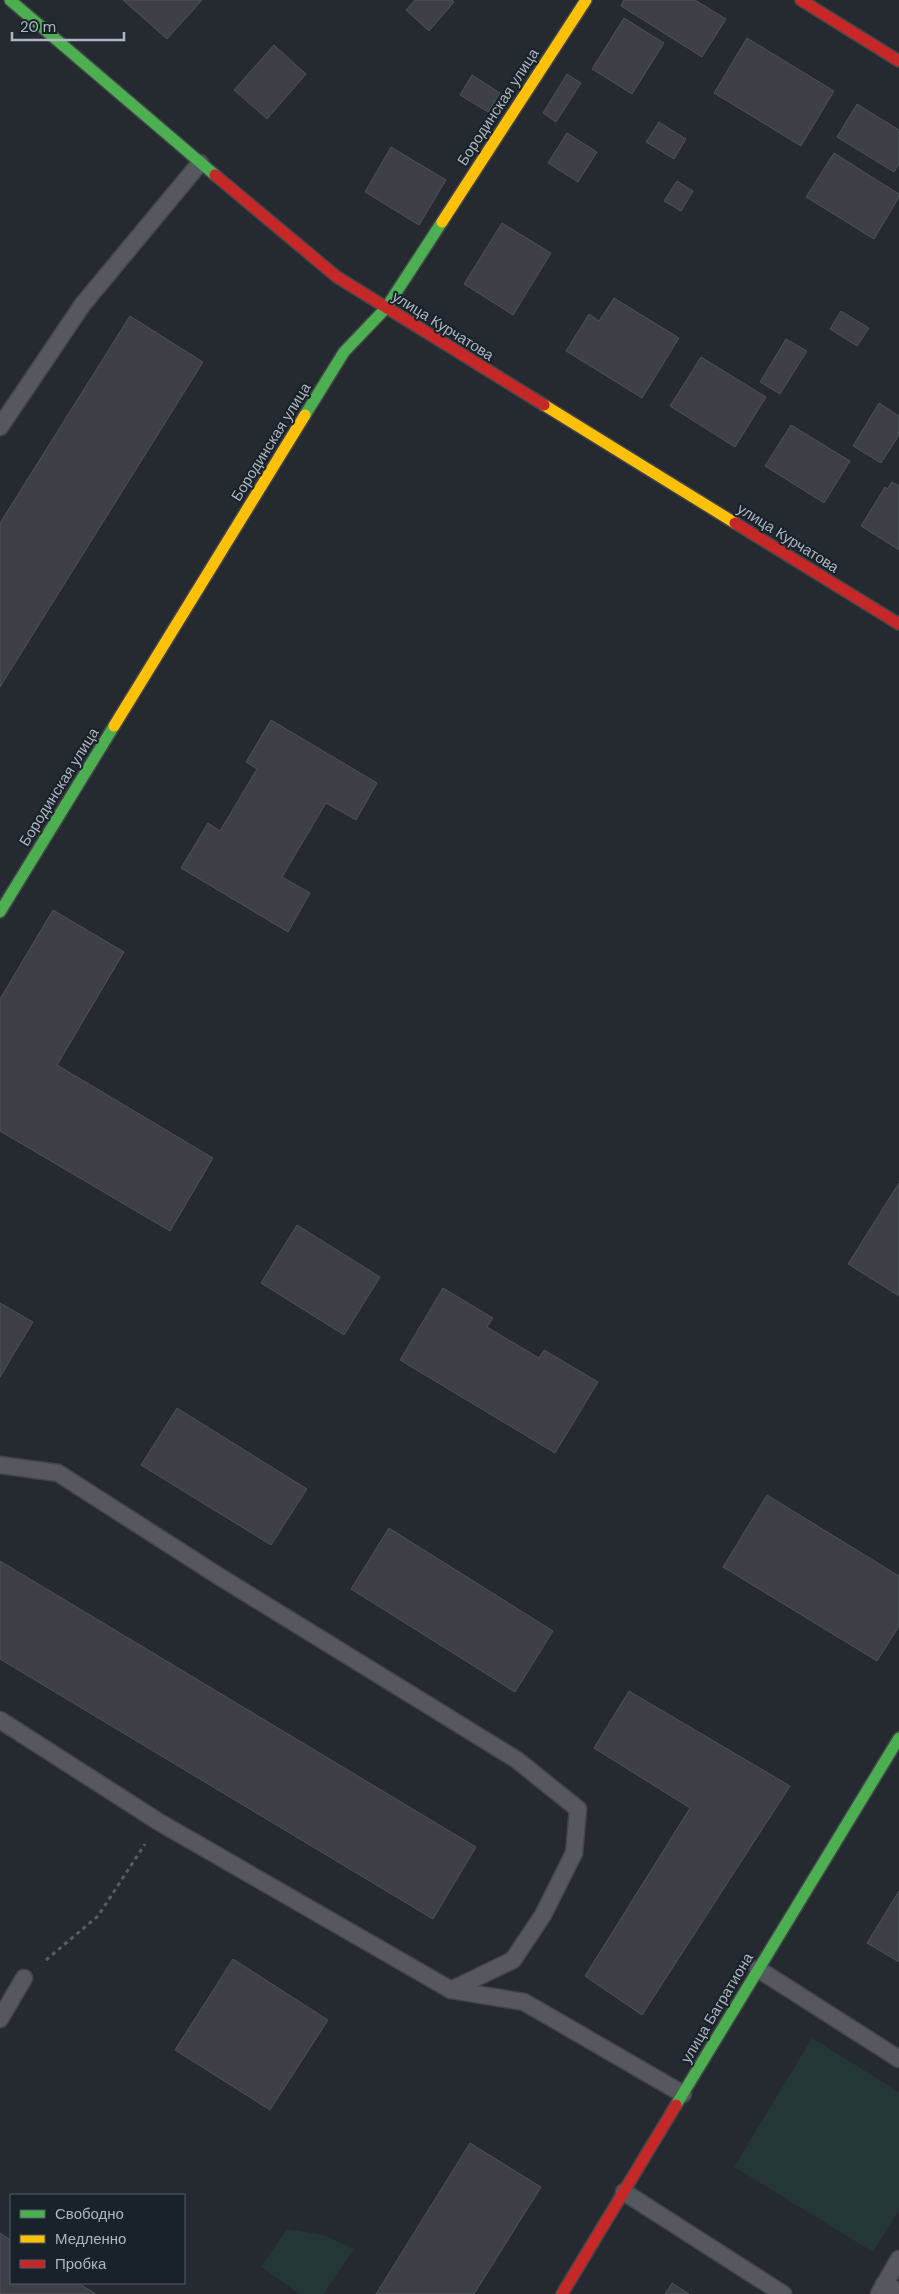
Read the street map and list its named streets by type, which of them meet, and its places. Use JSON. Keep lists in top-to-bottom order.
{
  "streets": {
    "street": ["Бородинская улица", "улица Курчатова", "улица Багратиона"]
  },
  "crossings": [
    ["Бородинская улица", "улица Курчатова"]
  ],
  "legend": ["Свободно", "Медленно", "Пробка"],
  "scale_bar": "20 m"
}
